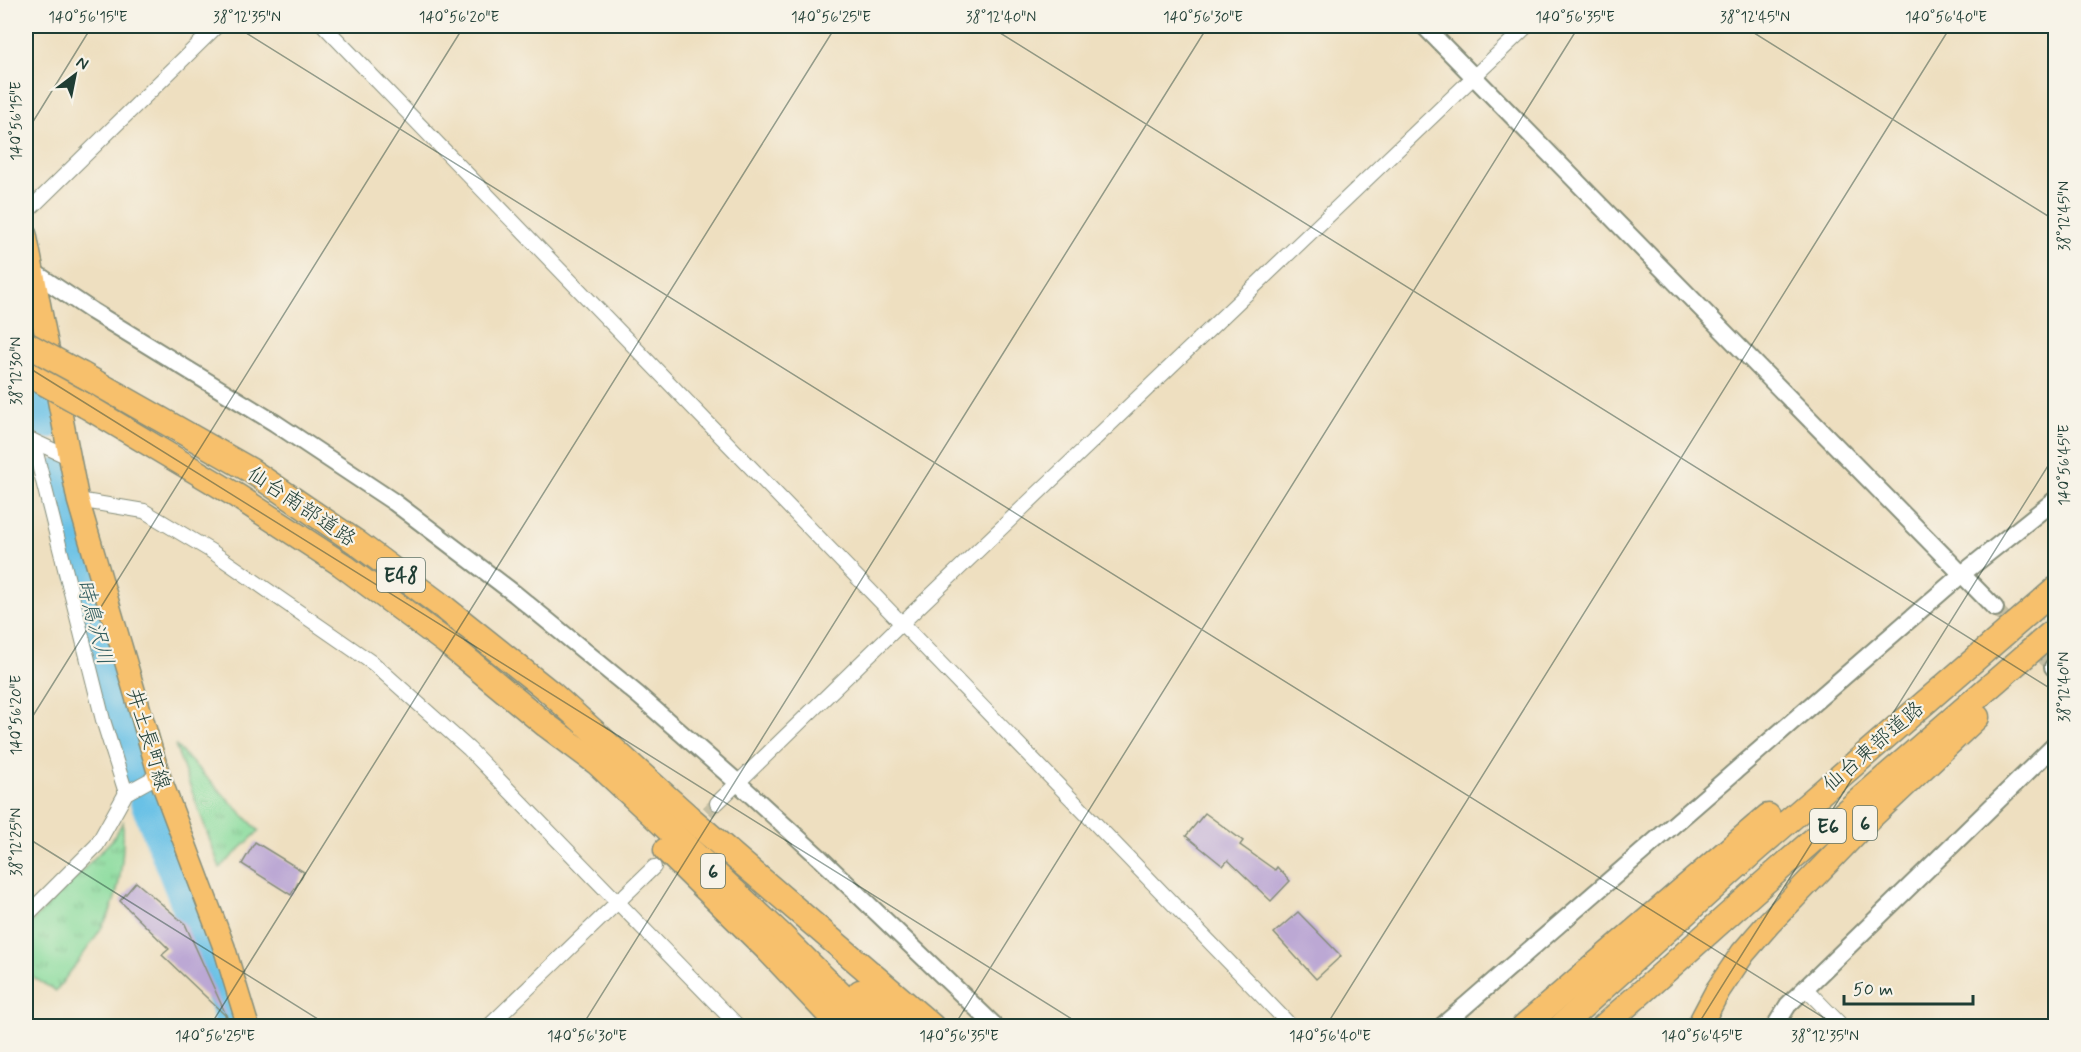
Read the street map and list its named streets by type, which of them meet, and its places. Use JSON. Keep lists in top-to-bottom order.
{
  "streets": {
    "highway": [
      "仙台南部道路",
      "E48",
      "仙台東部道路",
      "6",
      "E6"
    ],
    "main road": ["井土長町線"]
  },
  "crossings": [
    ["仙台南部道路", "6"]
  ],
  "water": ["時鳥沢川"],
  "scale_bar": "50 m",
  "north": "top right",
  "coordinates": [
    "140°56'15\"E",
    "38°12'35\"N",
    "140°56'20\"E",
    "140°56'25\"E",
    "38°12'40\"N",
    "140°56'30\"E",
    "140°56'35\"E",
    "38°12'45\"N",
    "140°56'40\"E",
    "38°12'30\"N",
    "140°56'45\"E",
    "38°12'25\"N"
  ]
}
